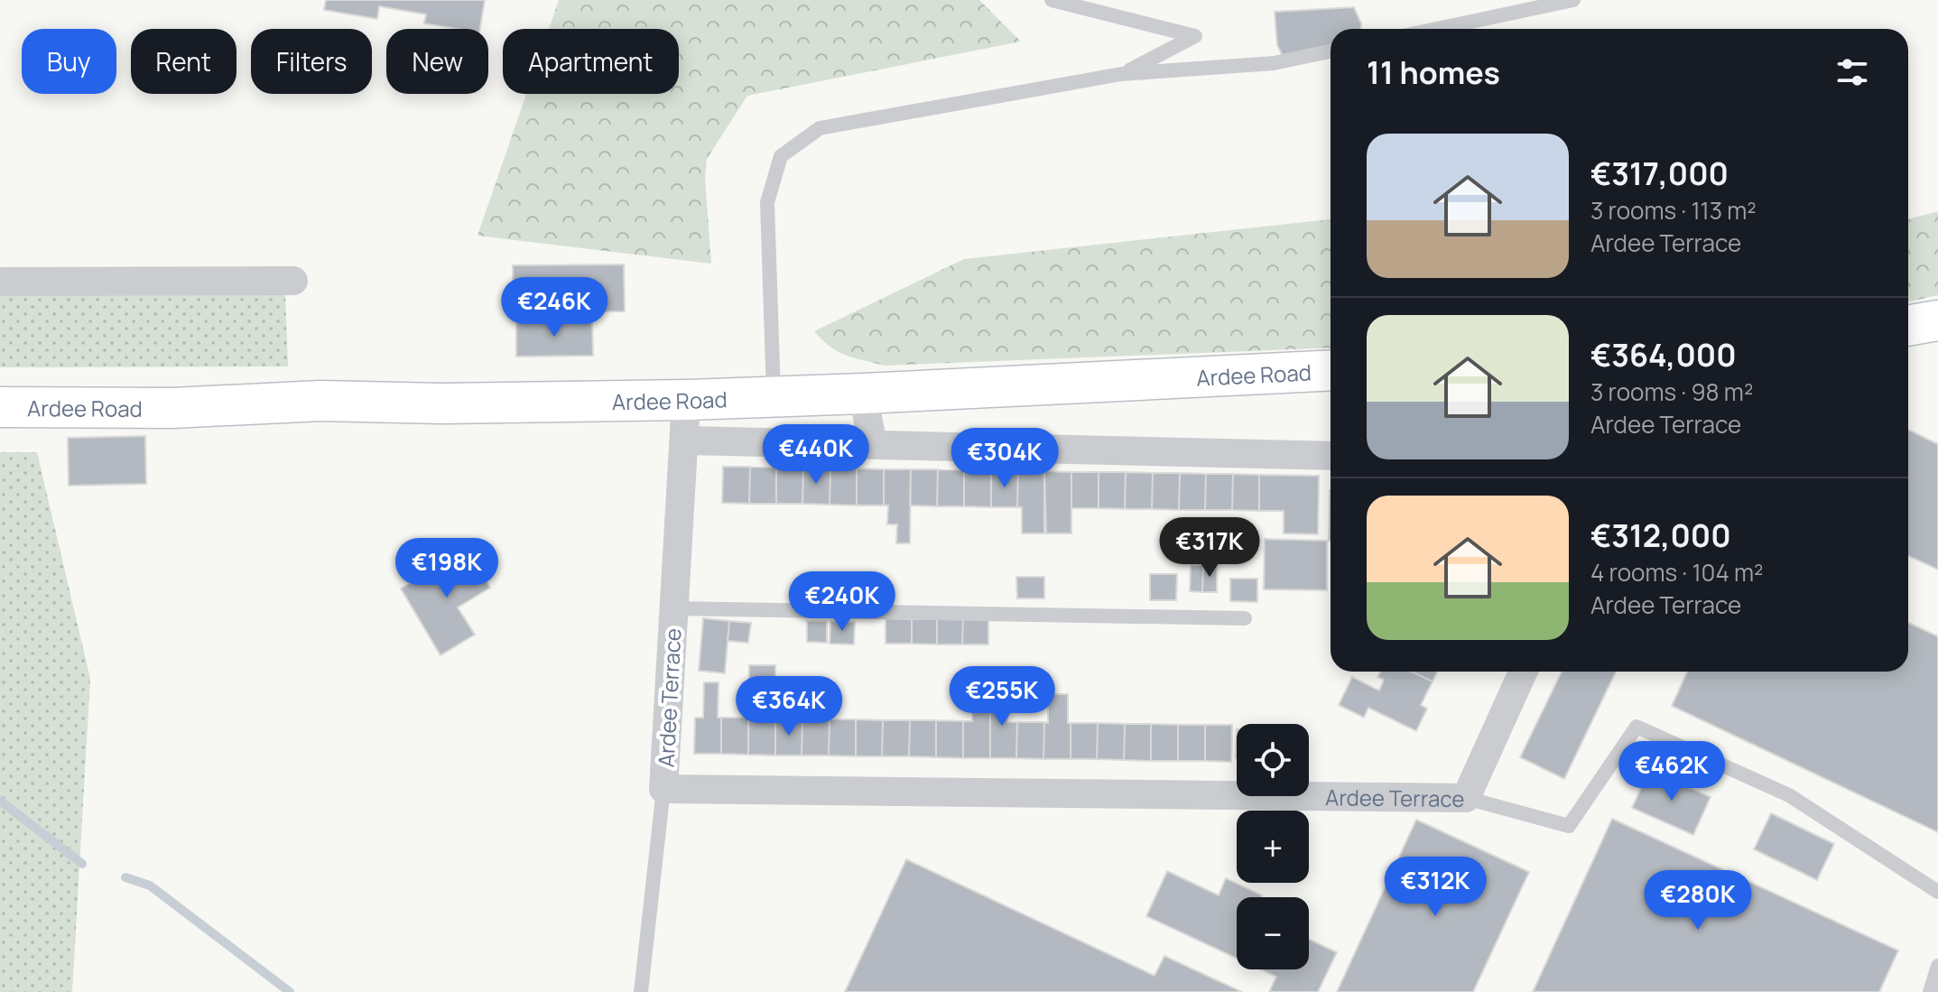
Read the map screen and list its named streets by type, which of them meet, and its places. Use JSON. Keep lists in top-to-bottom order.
{
  "streets": {
    "main road": ["Ardee Road"],
    "street": ["Ardee Terrace"]
  },
  "crossings": [
    ["Ardee Road", "Ardee Terrace"]
  ],
  "page": {
    "chip": [
      "Buy",
      "Rent",
      "Filters",
      "New",
      "Apartment"
    ],
    "heading": "11 homes",
    "list": [
      {
        "name": "€317,000",
        "note": "3 rooms · 113 m² · Ardee Terrace"
      },
      {
        "name": "€364,000",
        "note": "3 rooms · 98 m² · Ardee Terrace"
      },
      {
        "name": "€312,000",
        "note": "4 rooms · 104 m² · Ardee Terrace"
      }
    ],
    "price": [
      "€246K",
      "€440K",
      "€304K",
      "€317K",
      "€198K",
      "€240K",
      "€255K",
      "€364K",
      "€462K",
      "€312K",
      "€280K"
    ],
    "map_buttons": ["+", "−"]
  }
}
